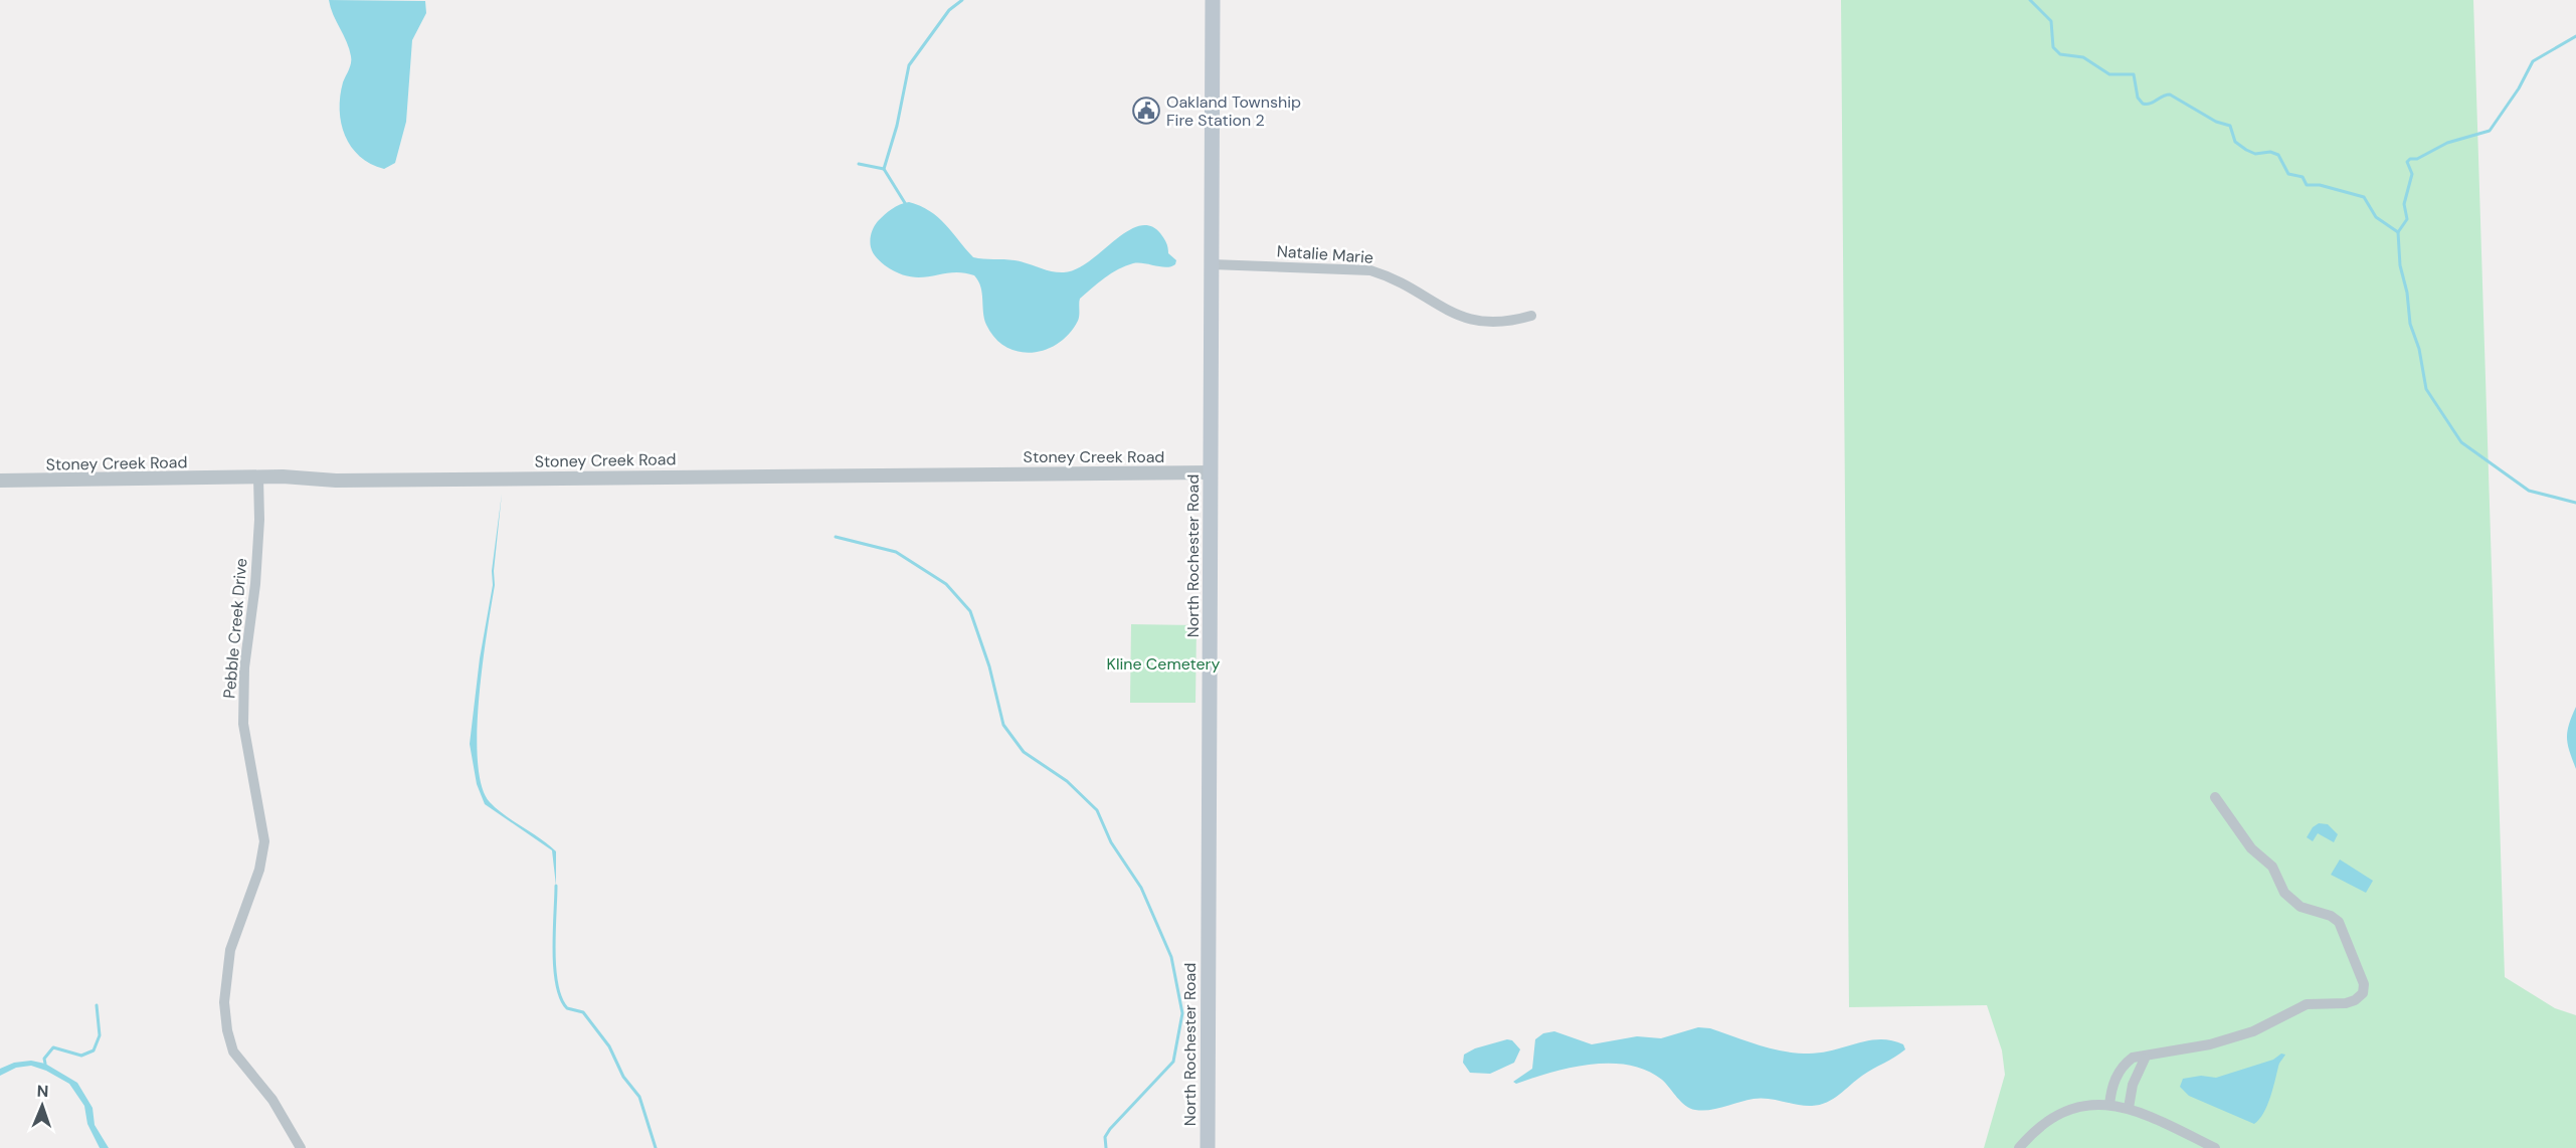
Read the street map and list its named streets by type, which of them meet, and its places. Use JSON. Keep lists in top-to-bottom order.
{
  "streets": {
    "main road": ["North Rochester Road"],
    "street": ["Natalie Marie", "Stoney Creek Road", "Pebble Creek Drive"]
  },
  "crossings": [
    ["Natalie Marie", "North Rochester Road"],
    ["Stoney Creek Road", "North Rochester Road"],
    ["Stoney Creek Road", "Pebble Creek Drive"]
  ],
  "parks": ["Kline Cemetery"],
  "places": {
    "public building": ["Oakland Township Fire Station 2"]
  },
  "north": "top"
}
